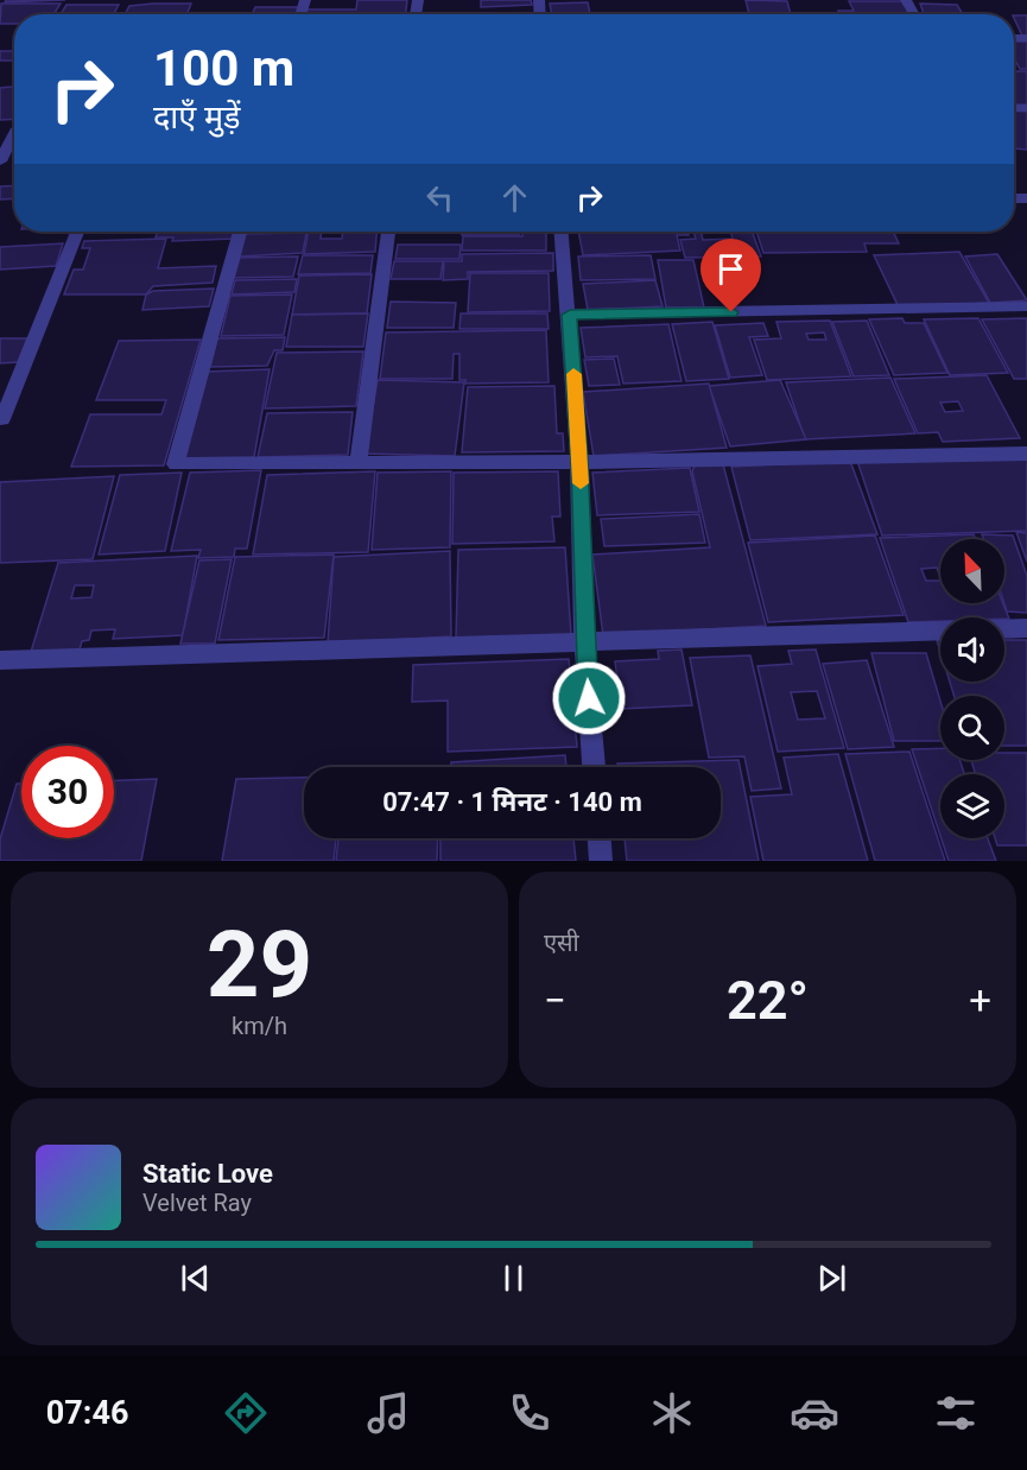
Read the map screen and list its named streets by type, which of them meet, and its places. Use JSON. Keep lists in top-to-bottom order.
{
  "north": "top left",
  "page": {
    "turn": ["100 m", "दाएँ मुड़ें"],
    "limit": "30",
    "trip": "07:47 · 1 मिनट · 140 m",
    "tile": [
      ["29", "km/h"],
      "एसी"
    ],
    "heat": ["−", "22°", "+"],
    "song": ["Static Love", "Velvet Ray"],
    "tabs": "07:46"
  }
}
